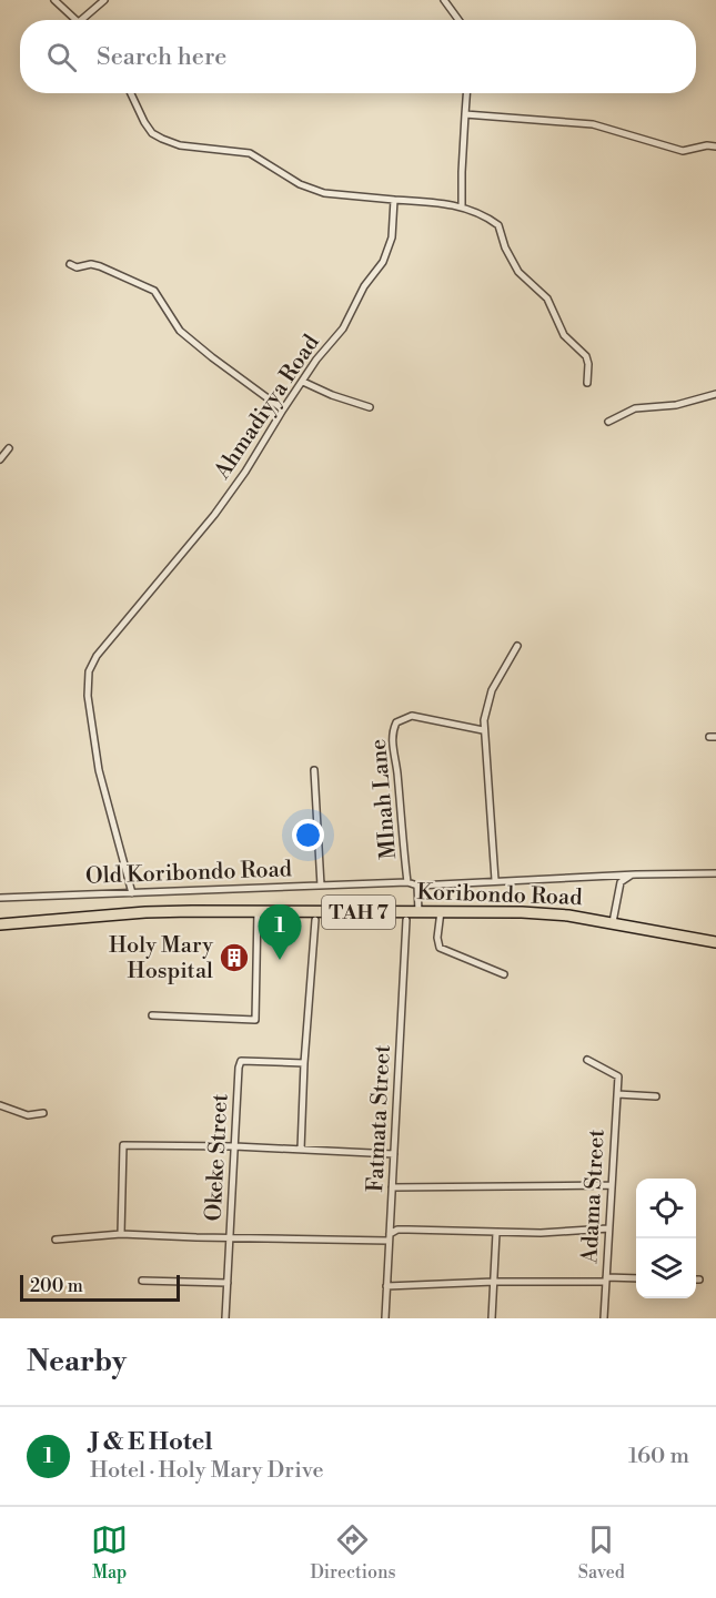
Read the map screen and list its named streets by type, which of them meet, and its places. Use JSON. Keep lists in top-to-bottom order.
{
  "streets": {
    "highway": ["Koribondo Road", "TAH 7"],
    "street": [
      "Ahmadiyya Road",
      "MInah Lane",
      "Old Koribondo Road",
      "Fatmata Street",
      "Okeke Street",
      "Adama Street"
    ]
  },
  "crossings": [
    ["Ahmadiyya Road", "Old Koribondo Road"],
    ["MInah Lane", "Old Koribondo Road"]
  ],
  "places": {
    "building": ["Holy Mary Hospital"]
  },
  "scale_bar": "200 m",
  "page": {
    "search": "Search here",
    "pins": "1",
    "scale": "200 m",
    "heading": "Nearby",
    "list": [
      {
        "mark": "1",
        "name": "J & E Hotel",
        "note": "Hotel · Holy Mary Drive",
        "value": "160 m"
      }
    ],
    "nav": ["Map", "Directions", "Saved"]
  }
}
